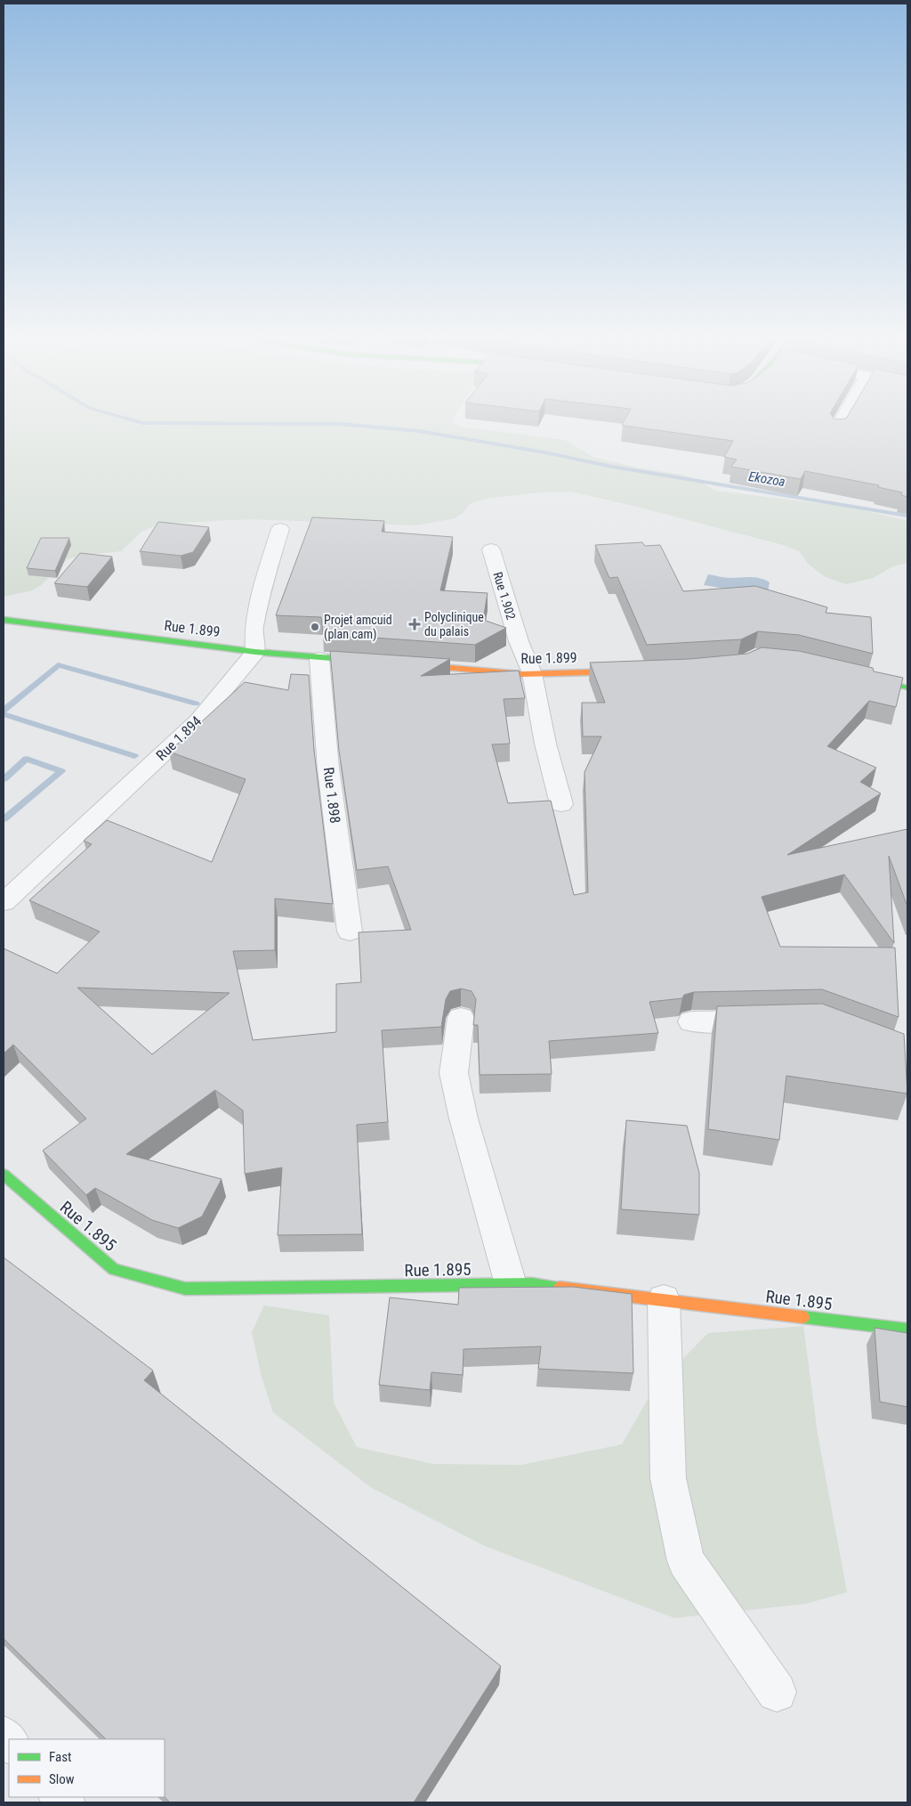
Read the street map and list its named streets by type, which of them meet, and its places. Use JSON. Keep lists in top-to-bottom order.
{
  "streets": {
    "street": [
      "Rue 1.902",
      "Rue 1.899",
      "Rue 1.894",
      "Rue 1.898",
      "Rue 1.895"
    ]
  },
  "crossings": [
    ["Rue 1.902", "Rue 1.899"],
    ["Rue 1.899", "Rue 1.894"],
    ["Rue 1.899", "Rue 1.898"]
  ],
  "water": ["Ekozoa"],
  "places": {
    "health": ["Polyclinique du palais"],
    "other": ["Projet amcuid (plan cam)"]
  },
  "legend": ["Fast", "Slow"]
}
